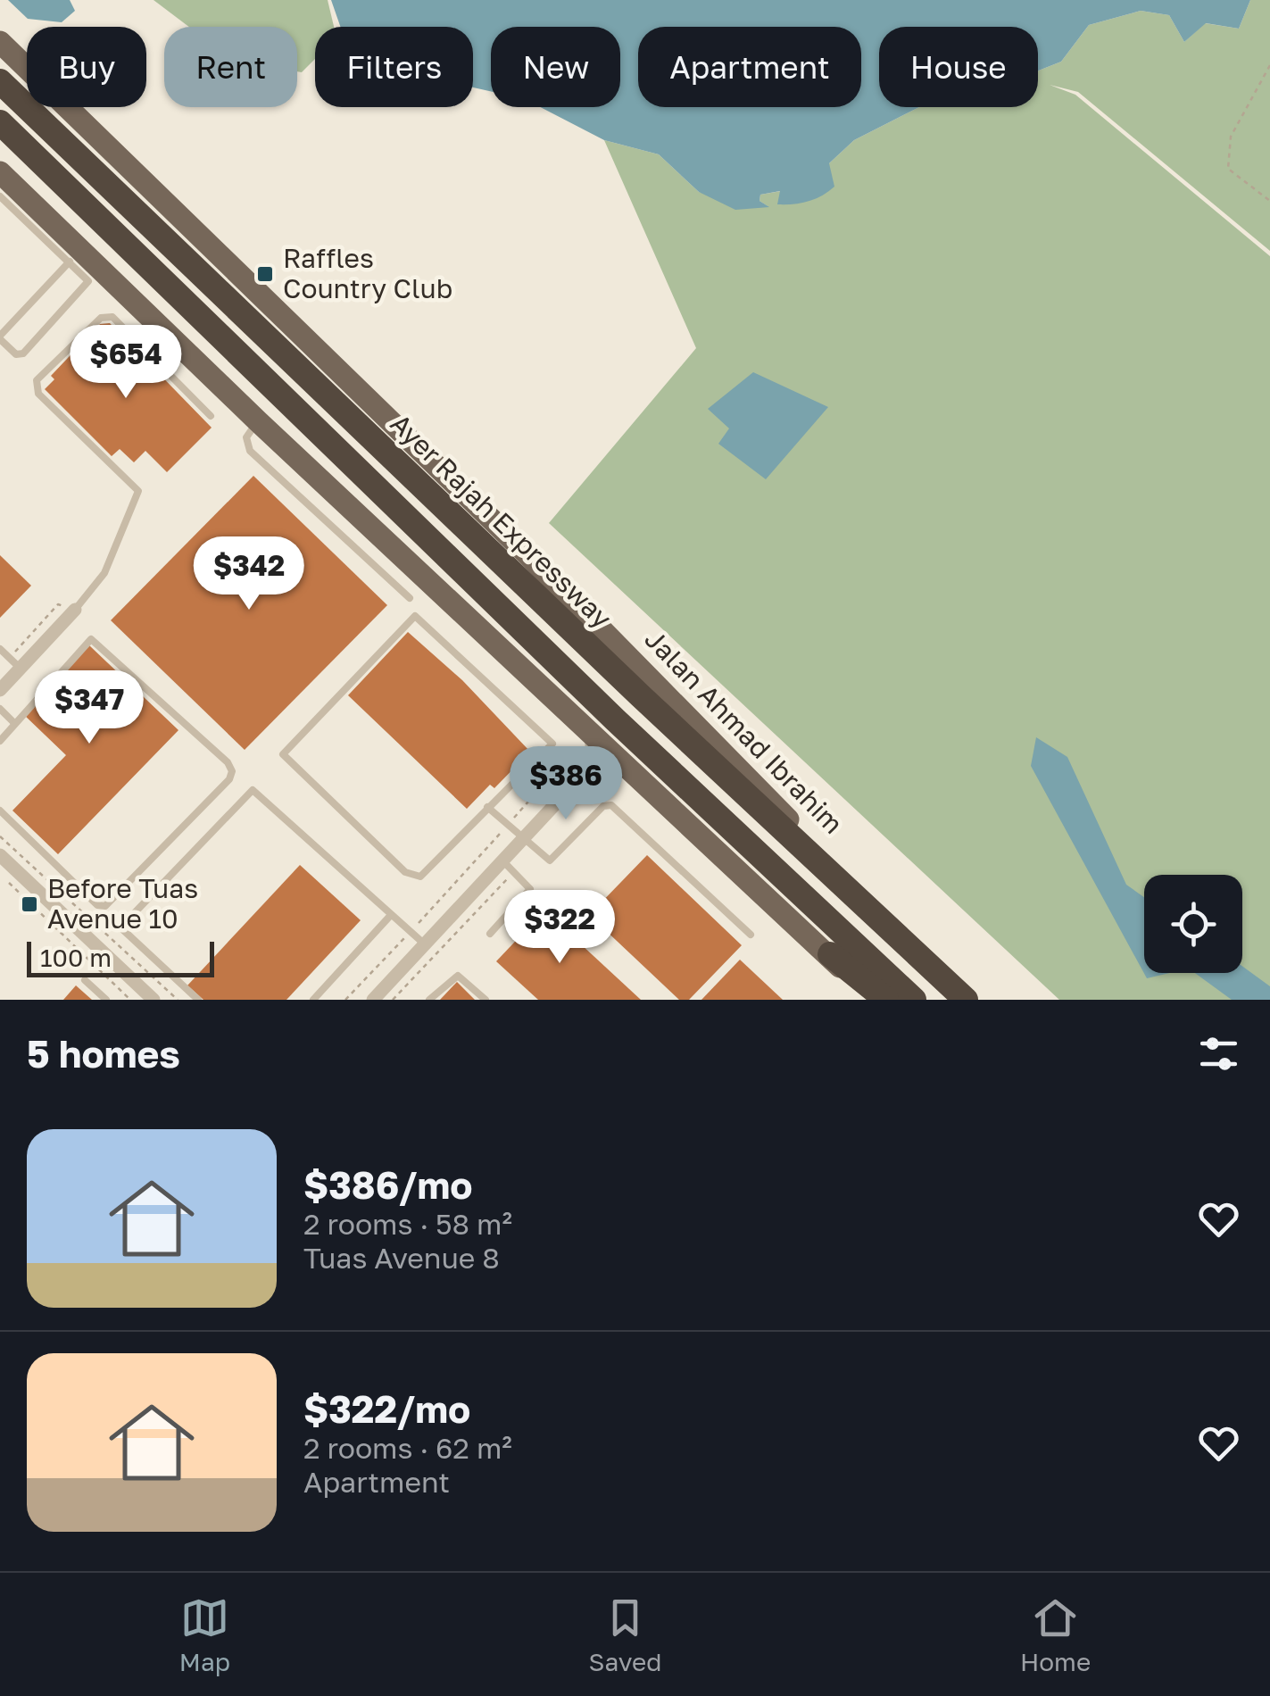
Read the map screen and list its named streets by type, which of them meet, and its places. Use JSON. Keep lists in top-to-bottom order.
{
  "streets": {
    "highway": ["Ayer Rajah Expressway"],
    "main road": ["Jalan Ahmad Ibrahim"]
  },
  "crossings": [
    ["Ayer Rajah Expressway", "Jalan Ahmad Ibrahim"]
  ],
  "places": {
    "transit": ["Raffles Country Club", "Before Tuas Avenue 10"]
  },
  "scale_bar": "100 m",
  "page": {
    "chip": [
      "Buy",
      "Rent",
      "Filters",
      "New",
      "Apartment",
      "House"
    ],
    "price": [
      "$654",
      "$342",
      "$347",
      "$386",
      "$322"
    ],
    "scale": "100 m",
    "heading": "5 homes",
    "list": [
      {
        "name": "$386/mo",
        "note": "2 rooms · 58 m² · Tuas Avenue 8"
      },
      {
        "name": "$322/mo",
        "note": "2 rooms · 62 m² · Apartment"
      }
    ],
    "tabs": ["Map", "Saved", "Home"]
  }
}
